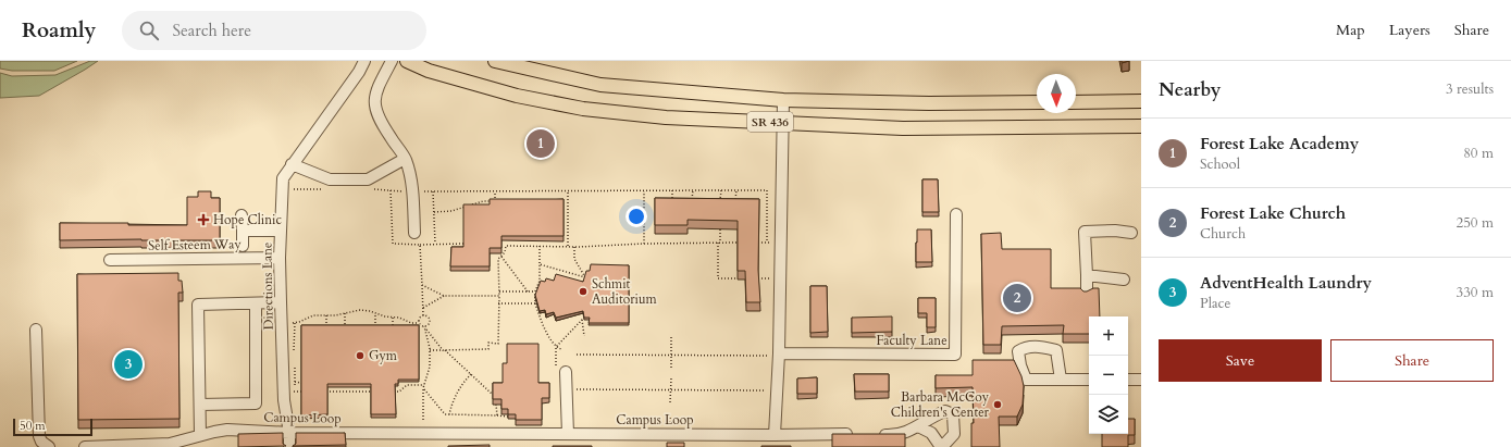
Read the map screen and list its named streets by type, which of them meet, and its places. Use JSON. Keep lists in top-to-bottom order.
{
  "streets": {
    "main road": ["SR 436"],
    "lane": [
      "Self Esteem Way",
      "Directions Lane",
      "Faculty Lane",
      "Campus Loop"
    ]
  },
  "crossings": [
    ["Self Esteem Way", "Directions Lane"],
    ["Directions Lane", "Campus Loop"]
  ],
  "places": {
    "health": ["Hope Clinic"],
    "other": ["Schmit Auditorium", "Gym", "Barbara McCoy Children's Center"]
  },
  "scale_bar": "50 m",
  "north": "bottom",
  "page": {
    "header": "Roamly",
    "search": "Search here",
    "nav": ["Map", "Layers", "Share"],
    "heading": ["Nearby", "3 results"],
    "list": [
      {
        "mark": "1",
        "name": "Forest Lake Academy",
        "note": "School",
        "value": "80 m"
      },
      {
        "mark": "2",
        "name": "Forest Lake Church",
        "note": "Church",
        "value": "250 m"
      },
      {
        "mark": "3",
        "name": "AdventHealth Laundry",
        "note": "Place",
        "value": "330 m"
      }
    ],
    "pins": ["1", "2", "3"],
    "map_buttons": ["+", "−"],
    "buttons": ["Save", "Share"],
    "scale": "50 m"
  }
}
